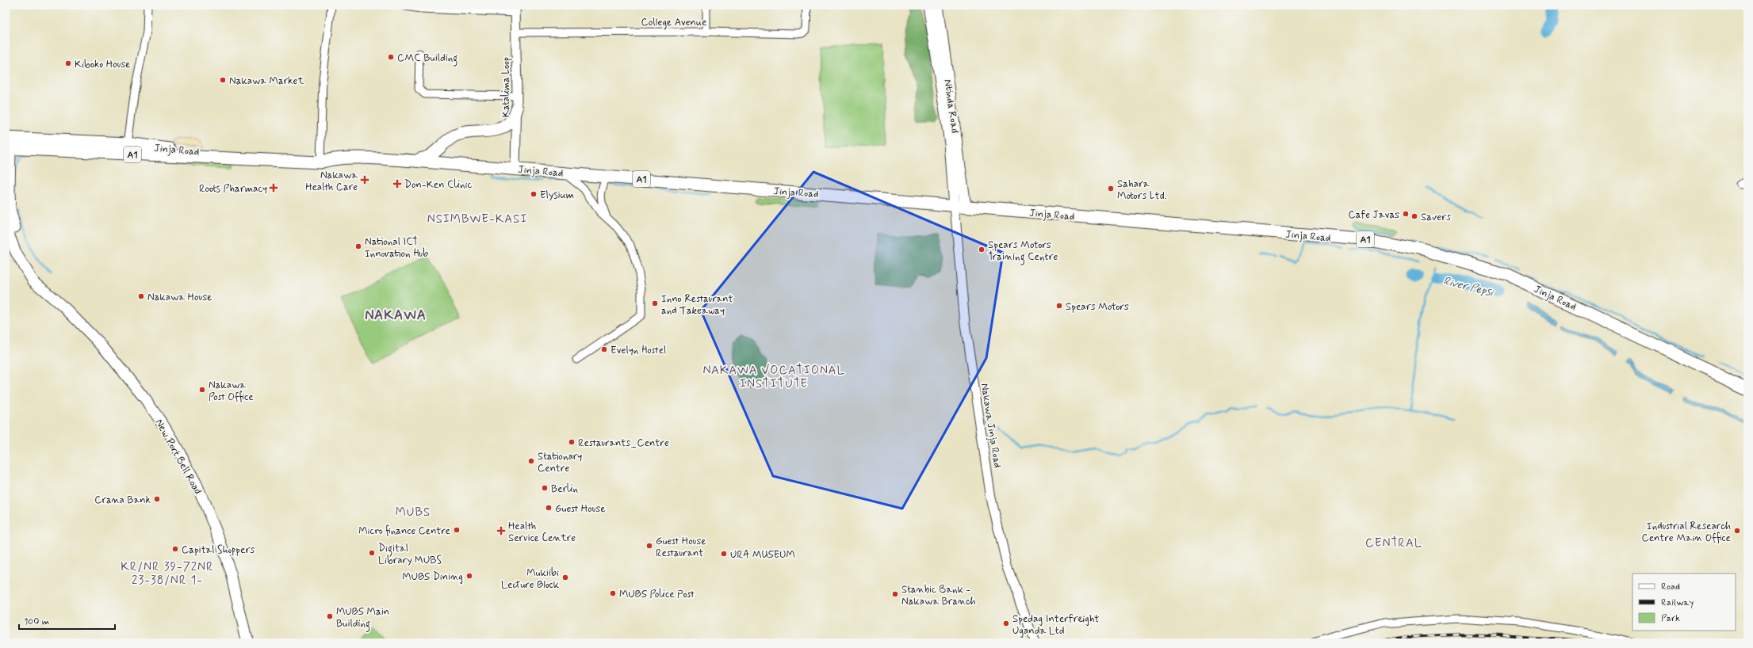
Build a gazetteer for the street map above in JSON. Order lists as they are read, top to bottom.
{
  "streets": {
    "highway": ["Jinja Road", "A1"],
    "main road": ["Ntinda Road", "New Port Bell Road"],
    "street": ["College Avenue", "Katalima Loop", "Nakawa Jinja Road"]
  },
  "crossings": [
    ["College Avenue", "Katalima Loop"],
    ["Katalima Loop", "Jinja Road"],
    ["Ntinda Road", "Jinja Road"],
    ["Ntinda Road", "Nakawa Jinja Road"],
    ["Jinja Road", "Nakawa Jinja Road"],
    ["Jinja Road", "New Port Bell Road"]
  ],
  "districts": [
    "NSIMBWE-KASI",
    "NAKAWA",
    "NAKAWA VOCATIONAL INSTITUTE",
    "MUBS",
    "CENTRAL",
    "KR/NR 39-72NR 23-38/NR 1-"
  ],
  "water": ["River Pepsi"],
  "places": {
    "other": [
      "CMC Building",
      "Kiboko House",
      "Nakawa Market",
      "Sahara Motors Ltd.",
      "Elysium",
      "Cafe Javas",
      "Savers",
      "National ICT Innovation Hub",
      "Spears Motors Training Centre",
      "Nakawa House",
      "Inno Restaurant and Takeaway",
      "Spears Motors",
      "Evelyn Hostel",
      "Nakawa Post Office",
      "Restaurants_Centre",
      "Stationary Centre",
      "Berlin",
      "Crana Bank",
      "Guest House",
      "Micro finance Centre",
      "Industrial Research Centre Main Office",
      "Guest House Restaurant",
      "Capital Shoppers",
      "Digital Library MUBS",
      "URA MUSEUM",
      "MUBS Dining",
      "Mukiibi Lecture Block",
      "MUBS Police Post",
      "Stanbic Bank - Nakawa Branch",
      "MUBS Main Building",
      "Spedag Interfreight Uganda Ltd"
    ],
    "health": [
      "Nakawa Health Care",
      "Don-Ken Clinic",
      "Roots Pharmacy",
      "Health Service Centre"
    ]
  },
  "legend": ["Road", "Railway", "Park"],
  "scale_bar": "100 m"
}
